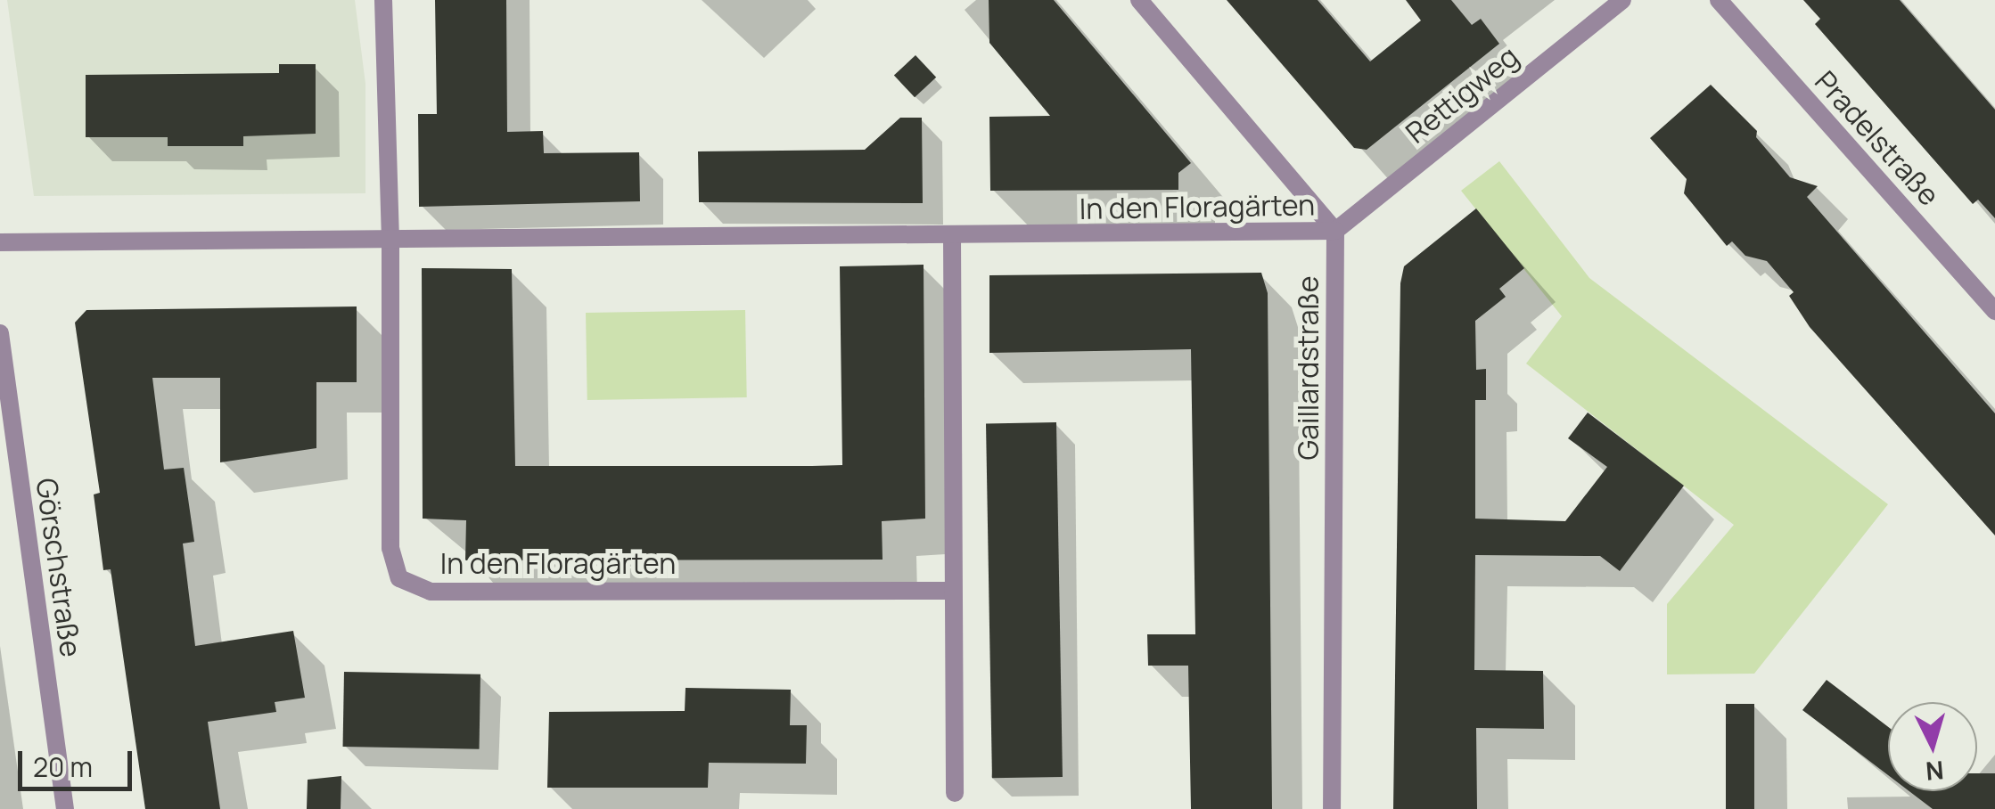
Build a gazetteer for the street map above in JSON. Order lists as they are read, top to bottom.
{
  "streets": {
    "street": [
      "Rettigweg",
      "Pradelstraße",
      "In den Floragärten",
      "Gaillardstraße",
      "Görschstraße"
    ]
  },
  "crossings": [
    ["Rettigweg", "In den Floragärten"],
    ["Rettigweg", "Gaillardstraße"],
    ["In den Floragärten", "Gaillardstraße"]
  ],
  "scale_bar": "20 m",
  "north": "bottom"
}
